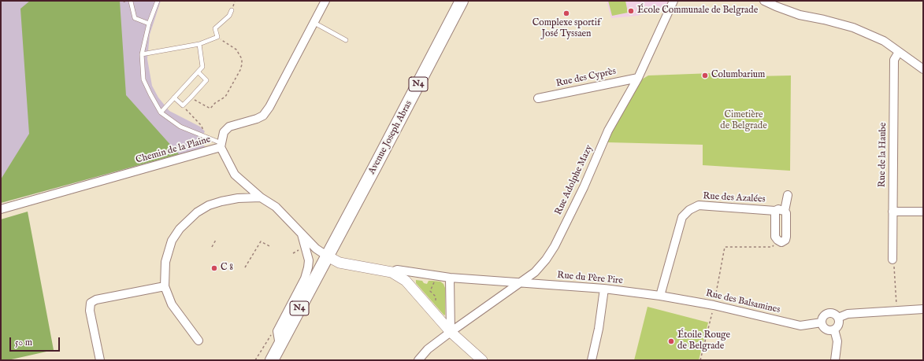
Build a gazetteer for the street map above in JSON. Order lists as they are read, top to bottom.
{
  "streets": {
    "main road": ["N4", "Avenue Joseph Abras"],
    "street": [
      "Rue des Cyprès",
      "Chemin de la Plaine",
      "Rue de la Haube",
      "Rue Adolphe Mazy",
      "Rue des Azalées",
      "Rue du Père Pire",
      "Rue des Balsamines"
    ]
  },
  "crossings": [
    ["Rue des Cyprès", "Rue Adolphe Mazy"],
    ["N4", "Avenue Joseph Abras"],
    ["N4", "Chemin de la Plaine"],
    ["Avenue Joseph Abras", "Chemin de la Plaine"],
    ["Rue Adolphe Mazy", "Rue du Père Pire"],
    ["Rue des Azalées", "Rue du Père Pire"],
    ["Rue des Azalées", "Rue des Balsamines"],
    ["Rue du Père Pire", "Rue des Balsamines"]
  ],
  "parks": ["Cimetière de Belgrade"],
  "places": [
    "École Communale de Belgrade",
    "Complexe sportif José Tyssaen",
    "Columbarium",
    "C 8",
    "Étoile Rouge de Belgrade"
  ],
  "scale_bar": "50 m"
}
